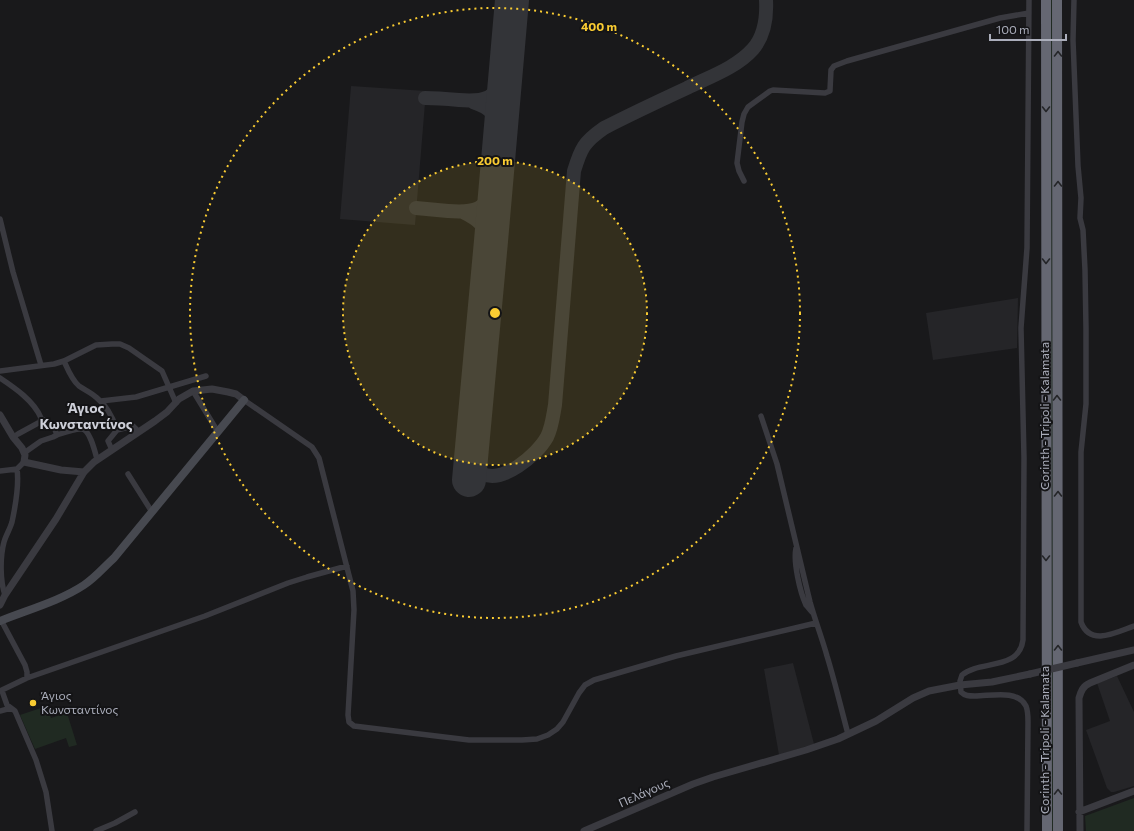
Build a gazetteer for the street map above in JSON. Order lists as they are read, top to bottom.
{
  "streets": {
    "highway": ["Corinth - Tripoli - Kalamata"],
    "street": ["Πελάγους"]
  },
  "districts": ["Άγιος Κωνσταντίνος"],
  "places": ["Άγιος Κωνσταντίνος"],
  "scale_bar": "100 m",
  "rings": ["400 m", "200 m"]
}
